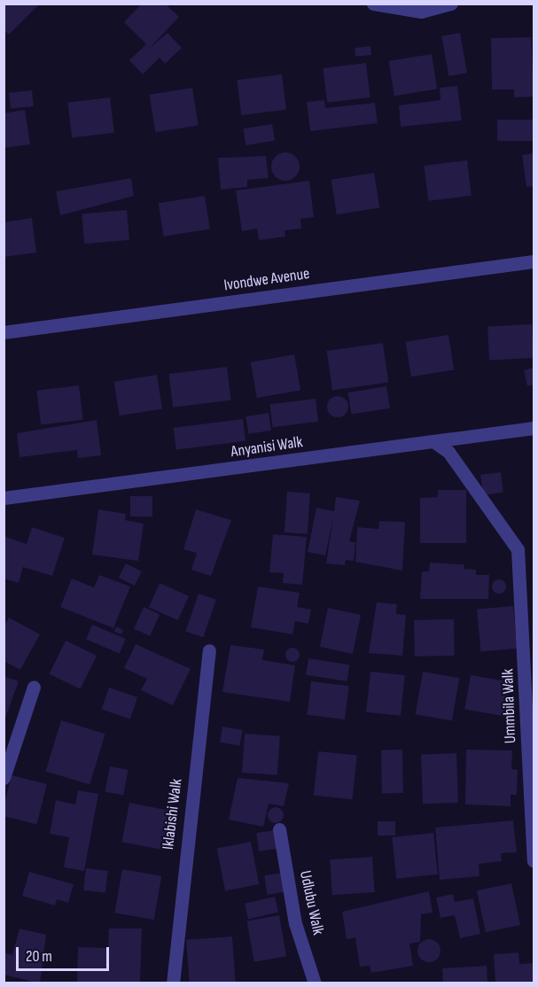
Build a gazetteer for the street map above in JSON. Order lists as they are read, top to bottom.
{
  "streets": {
    "street": [
      "Ivondwe Avenue",
      "Anyanisi Walk",
      "Ummbila Walk",
      "Iklabishi Walk",
      "Udlubu Walk"
    ]
  },
  "crossings": [
    ["Anyanisi Walk", "Ummbila Walk"]
  ],
  "scale_bar": "20 m"
}
